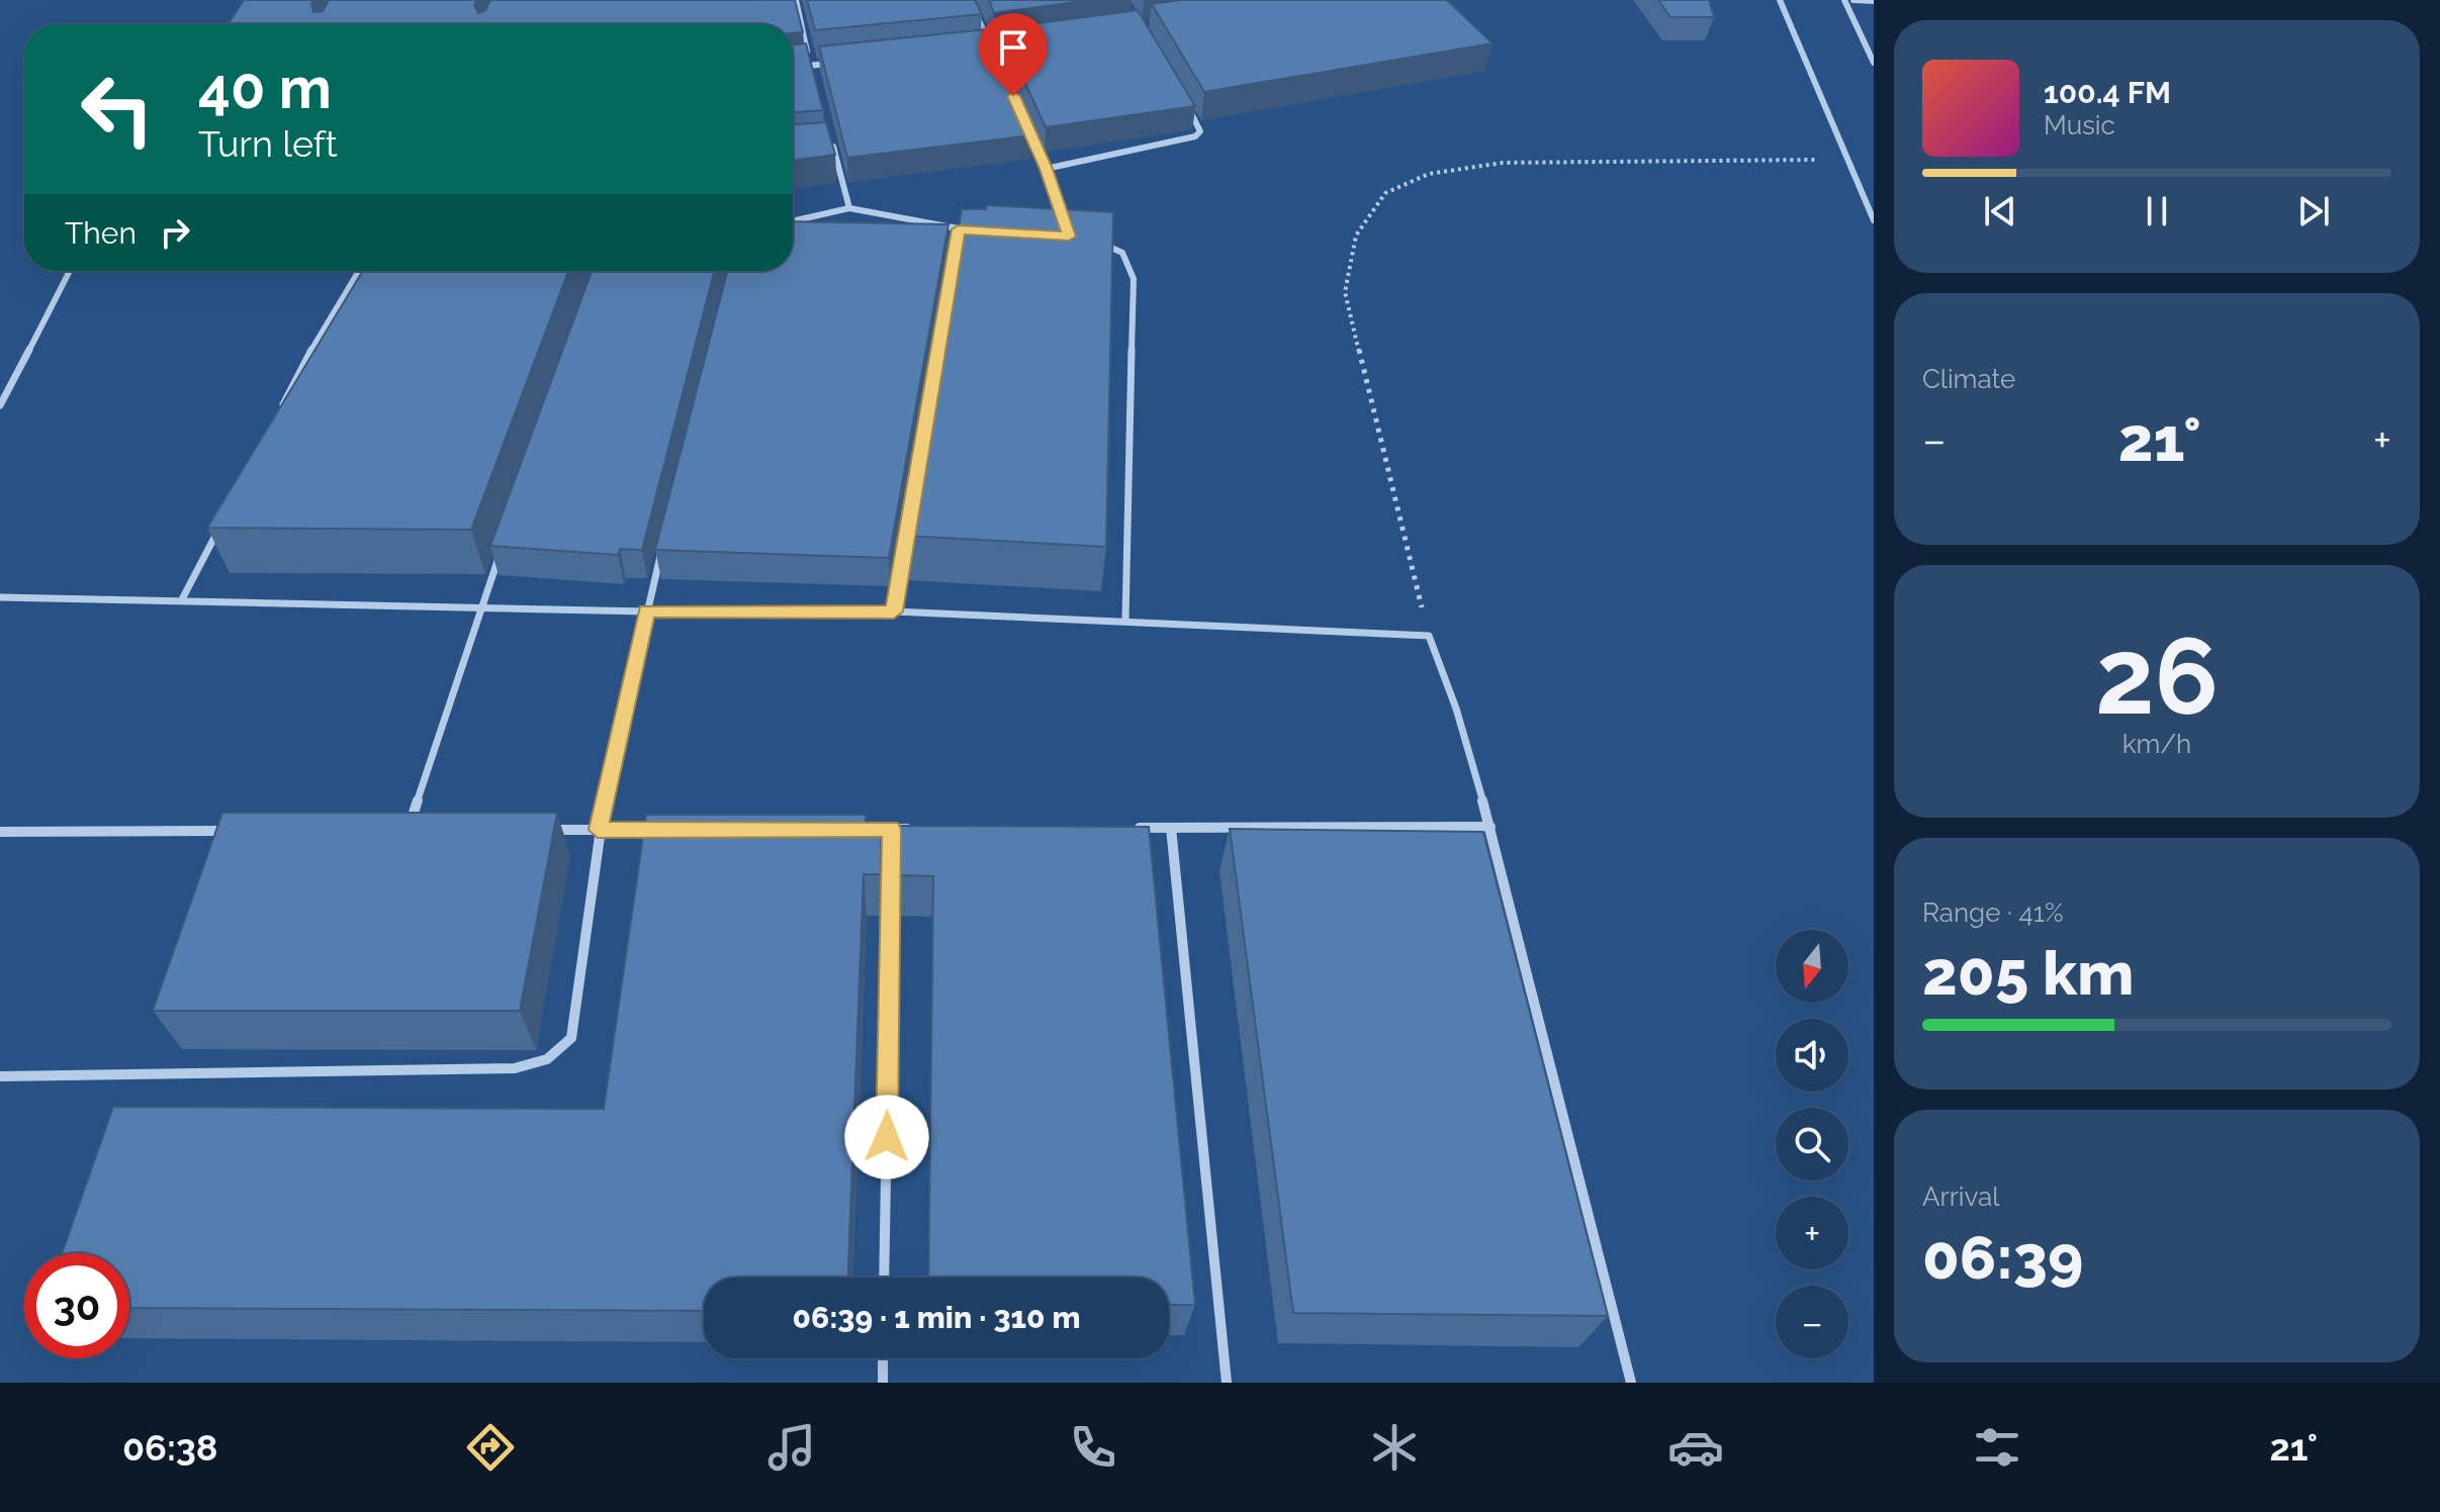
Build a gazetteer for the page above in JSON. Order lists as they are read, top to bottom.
{
  "north": "bottom",
  "page": {
    "turn": ["40 m", "Turn left"],
    "song": ["100.4 FM", "Music"],
    "then": "Then",
    "tile": [
      "Climate",
      ["26", "km/h"],
      ["Range · 41%", "205 km"],
      ["Arrival", "06:39"]
    ],
    "heat": ["−", "21°", "+"],
    "map_buttons": ["+", "−"],
    "limit": "30",
    "trip": "06:39 · 1 min · 310 m",
    "tabs": ["06:38", "21°"]
  }
}
